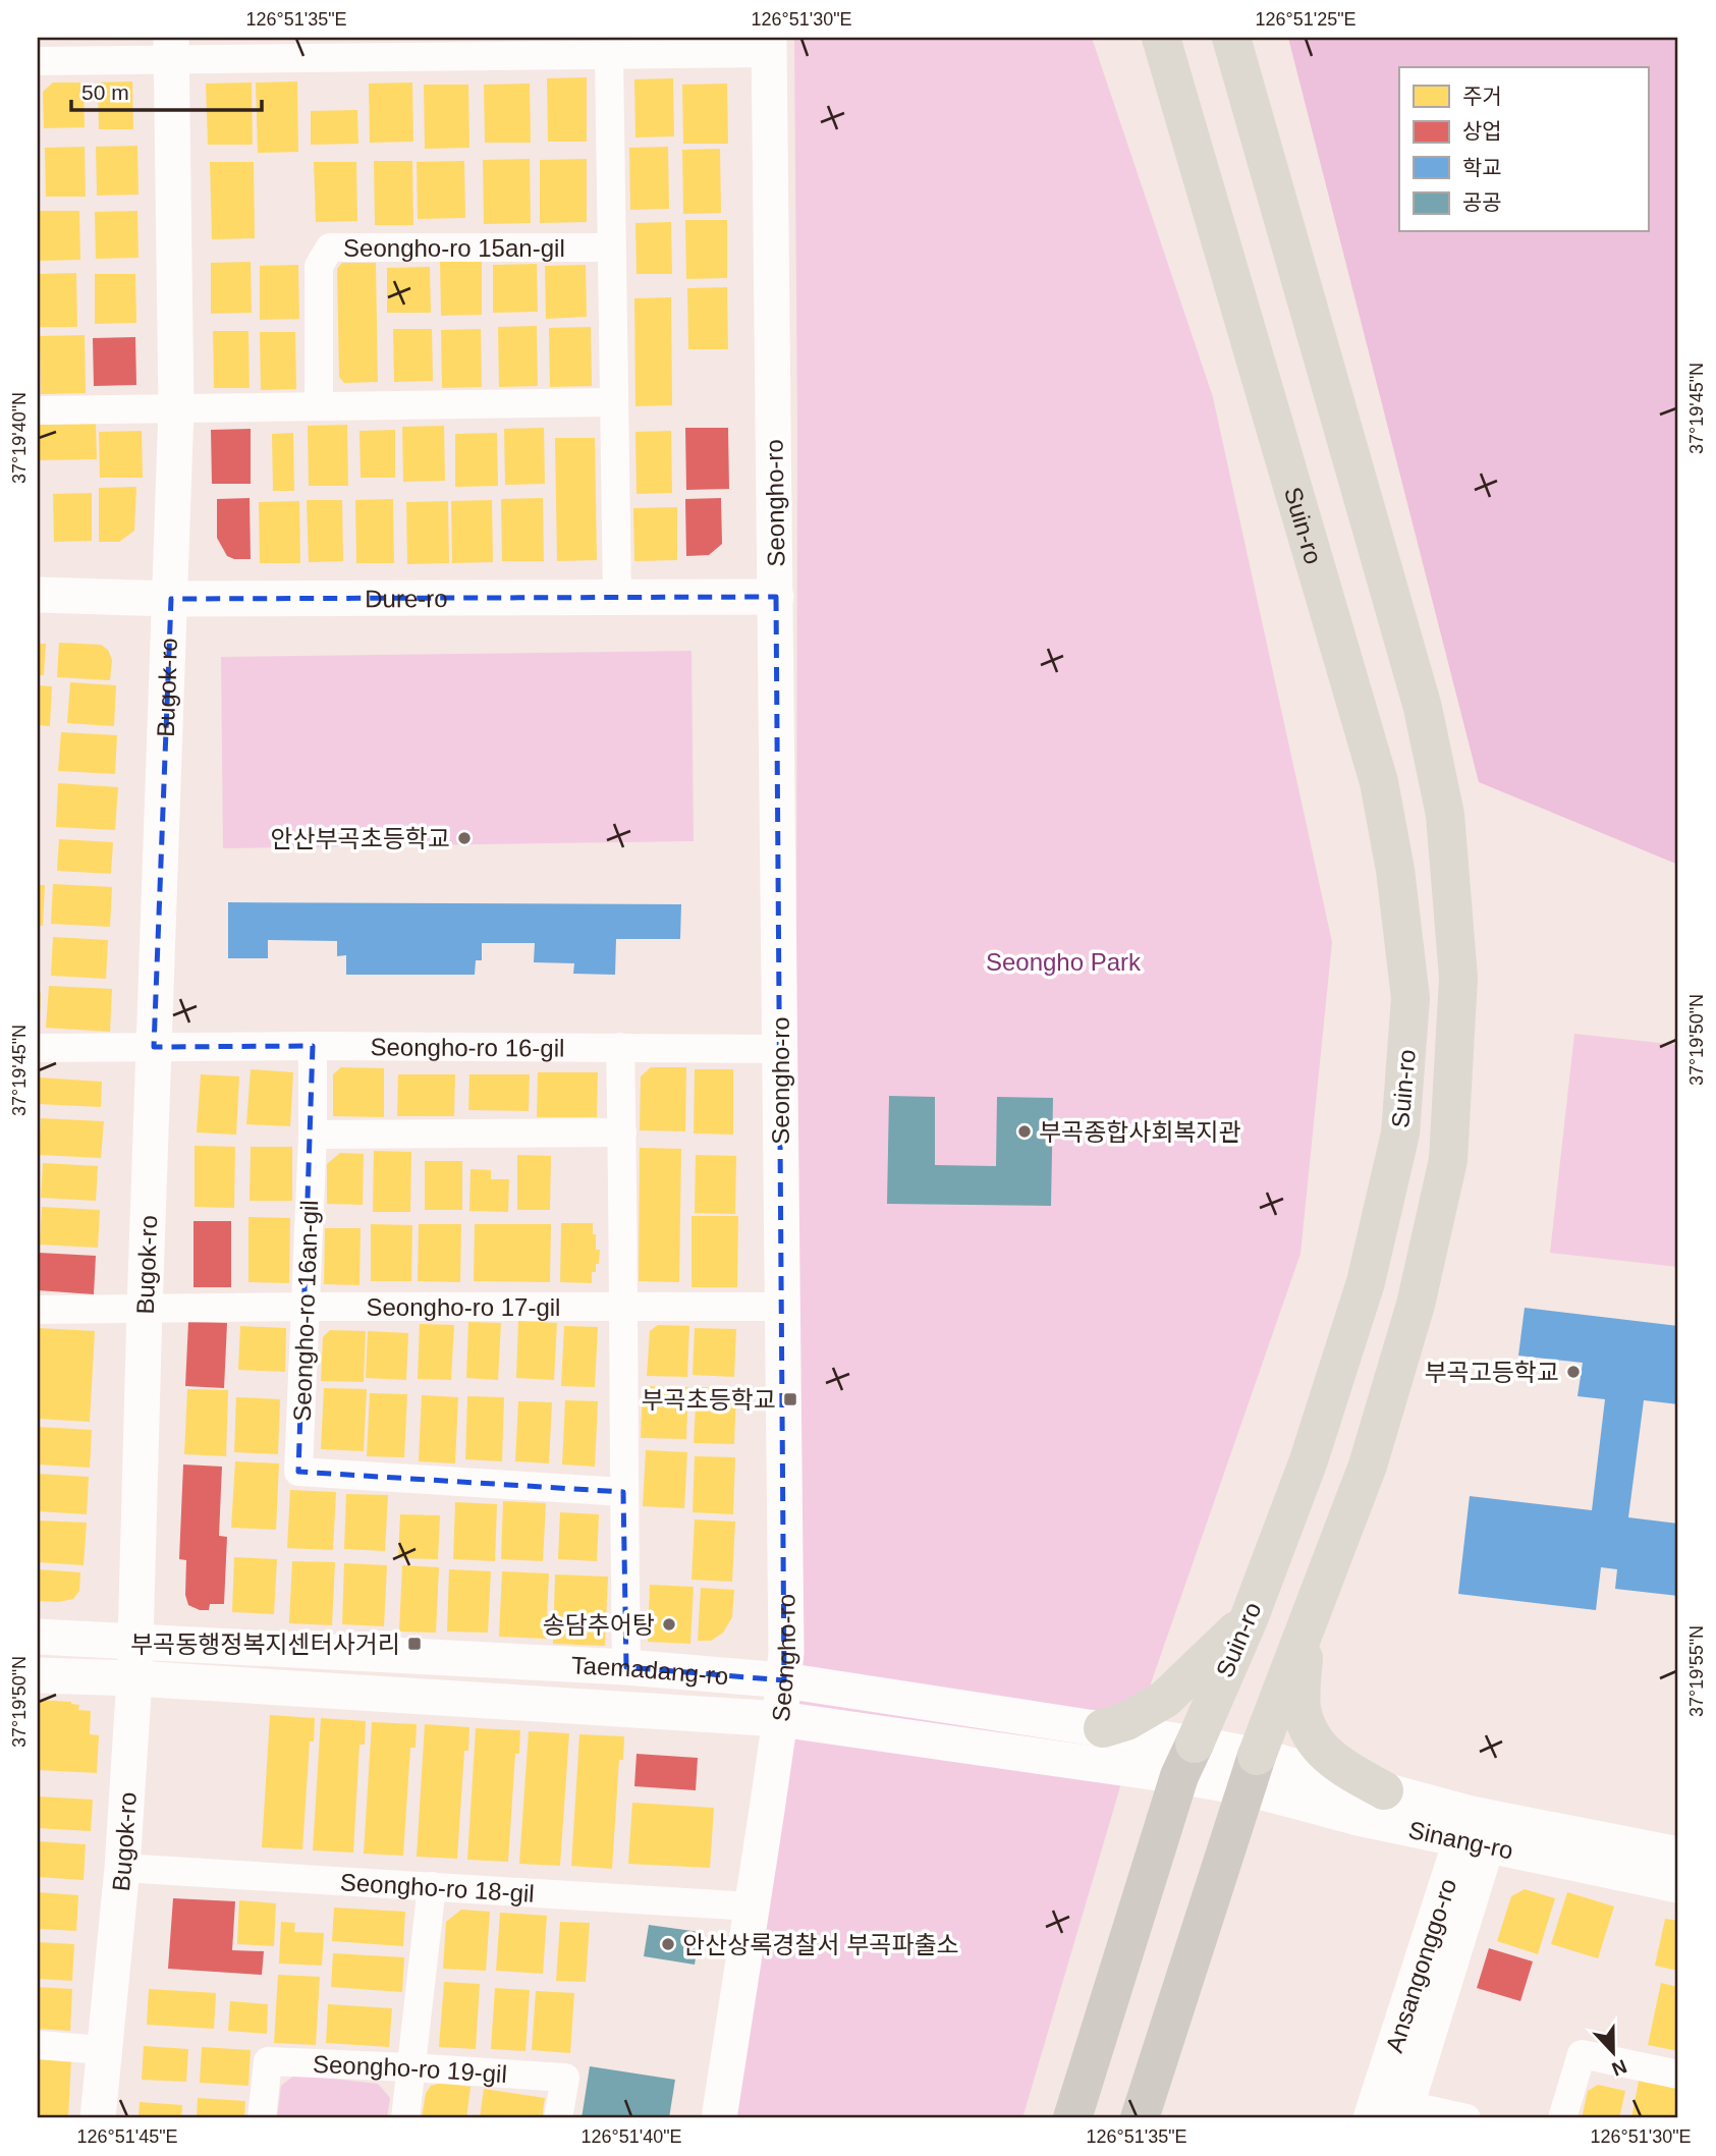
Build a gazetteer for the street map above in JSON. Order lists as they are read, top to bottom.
{
  "streets": {
    "highway": ["Suin-ro"],
    "street": [
      "Seongho-ro 15an-gil",
      "Seongho-ro",
      "Dure-ro",
      "Bugok-ro",
      "Seongho-ro 16-gil",
      "Seongho-ro 17-gil",
      "Seongho-ro 16an-gil",
      "Taemadang-ro",
      "Sinang-ro",
      "Seongho-ro 18-gil",
      "Ansangonggo-ro",
      "Seongho-ro 19-gil"
    ]
  },
  "crossings": [
    ["Seongho-ro", "Dure-ro"],
    ["Seongho-ro", "Seongho-ro 16-gil"],
    ["Seongho-ro", "Seongho-ro 17-gil"],
    ["Seongho-ro", "Taemadang-ro"],
    ["Seongho-ro", "Seongho-ro 18-gil"],
    ["Suin-ro", "Taemadang-ro"],
    ["Suin-ro", "Sinang-ro"],
    ["Dure-ro", "Bugok-ro"],
    ["Bugok-ro", "Seongho-ro 16-gil"],
    ["Bugok-ro", "Seongho-ro 17-gil"],
    ["Bugok-ro", "Taemadang-ro"],
    ["Bugok-ro", "Seongho-ro 18-gil"],
    ["Seongho-ro 16-gil", "Seongho-ro 16an-gil"],
    ["Seongho-ro 17-gil", "Seongho-ro 16an-gil"],
    ["Taemadang-ro", "Sinang-ro"],
    ["Sinang-ro", "Ansangonggo-ro"]
  ],
  "parks": ["Seongho Park"],
  "places": {
    "other": [
      "안산부곡초등학교",
      "부곡종합사회복지관",
      "부곡고등학교",
      "송담추어탕",
      "안산상록경찰서 부곡파출소"
    ],
    "transit": ["부곡초등학교", "부곡동행정복지센터사거리"]
  },
  "legend": [
    "주거",
    "상업",
    "학교",
    "공공"
  ],
  "scale_bar": "50 m",
  "north": "bottom",
  "coordinates": [
    "126°51'35\"E",
    "126°51'30\"E",
    "126°51'25\"E",
    "37°19'45\"N",
    "37°19'40\"N",
    "37°19'50\"N",
    "37°19'55\"N",
    "126°51'45\"E",
    "126°51'40\"E"
  ]
}
